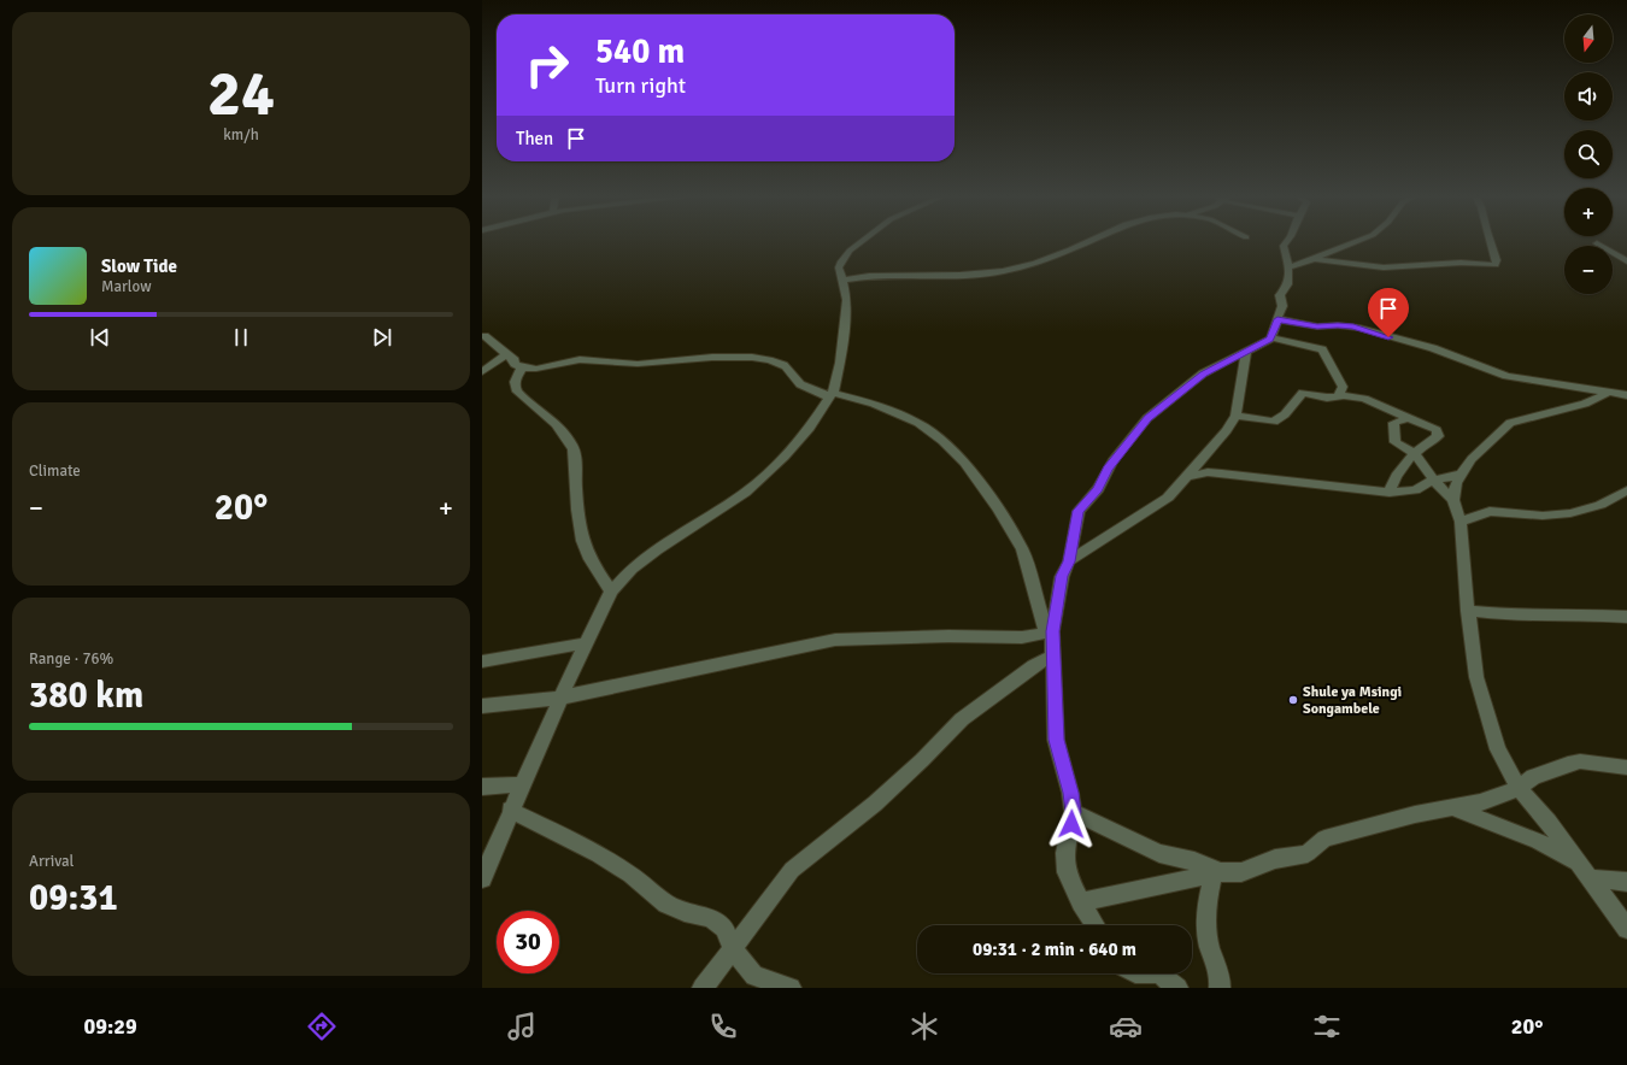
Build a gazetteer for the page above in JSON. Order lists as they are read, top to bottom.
{
  "places": ["Shule ya Msingi Songambele"],
  "north": "bottom",
  "page": {
    "tile": [
      ["24", "km/h"],
      "Climate",
      ["Range · 76%", "380 km"],
      ["Arrival", "09:31"]
    ],
    "map_buttons": ["+", "−"],
    "turn": ["540 m", "Turn right"],
    "then": "Then",
    "song": ["Slow Tide", "Marlow"],
    "heat": ["−", "20°", "+"],
    "limit": "30",
    "trip": "09:31 · 2 min · 640 m",
    "tabs": ["09:29", "20°"]
  }
}
